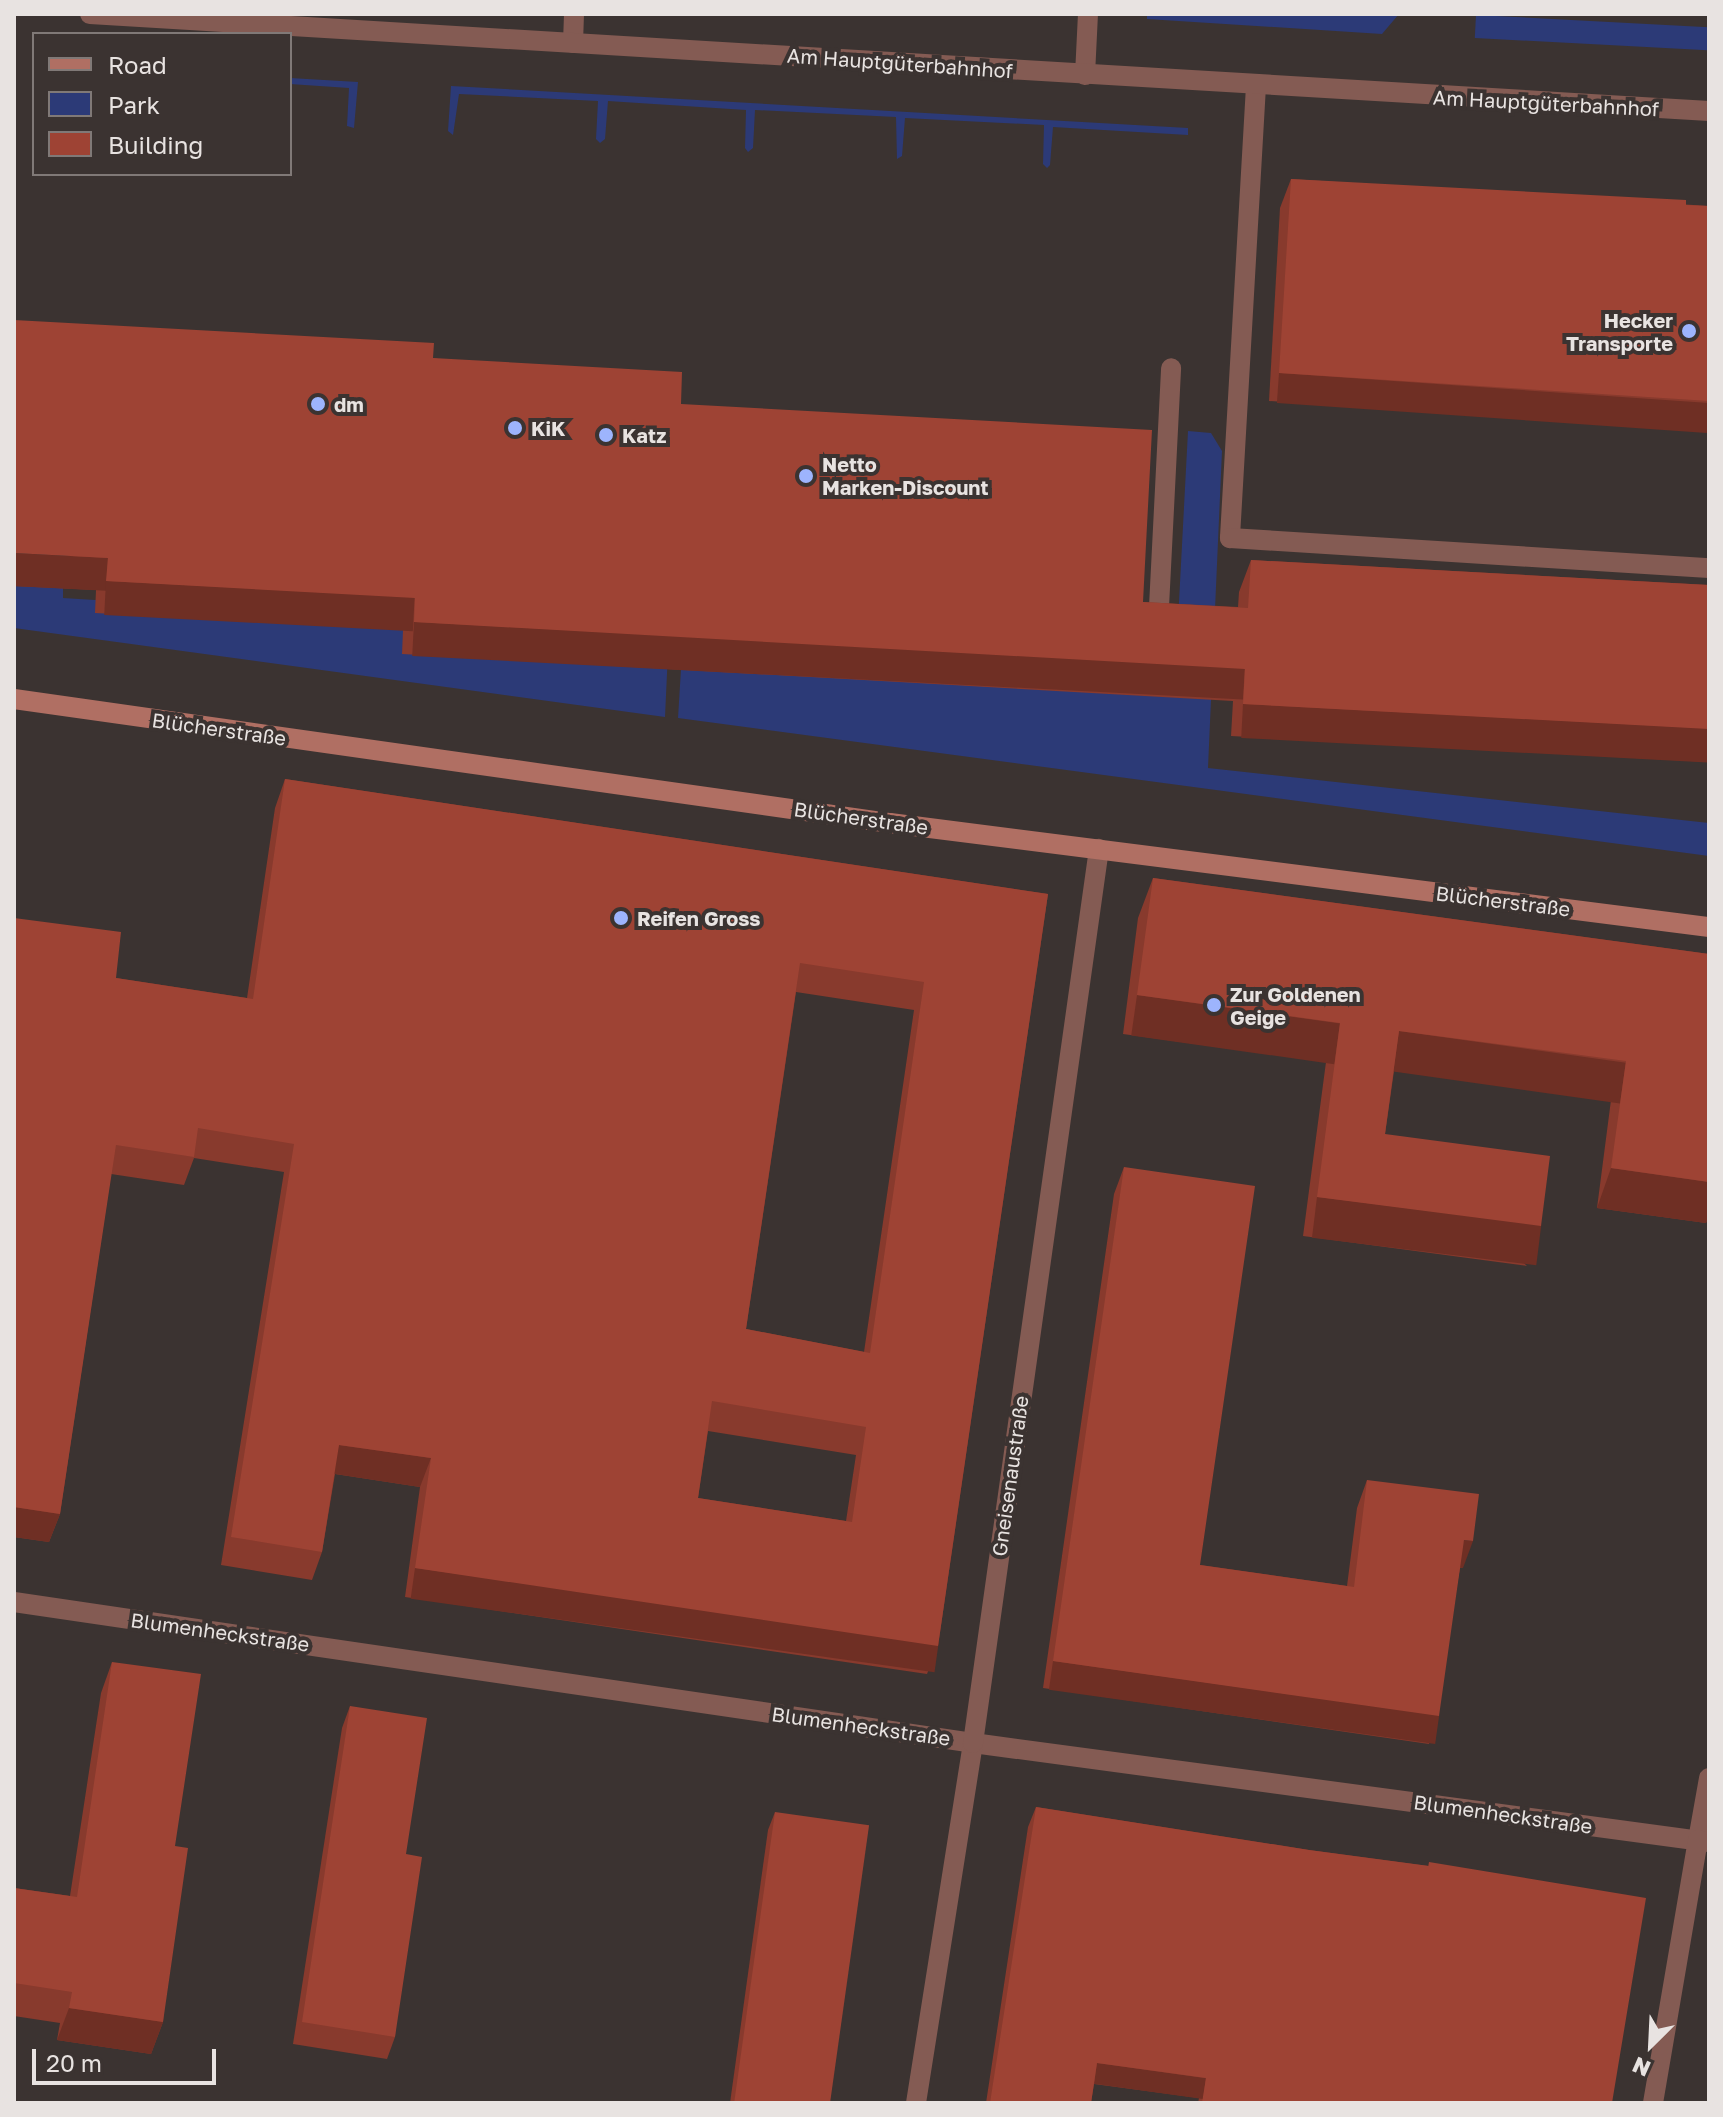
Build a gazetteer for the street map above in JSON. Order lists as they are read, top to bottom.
{
  "streets": {
    "main road": ["Blücherstraße"],
    "street": ["Am Hauptgüterbahnhof", "Gneisenaustraße", "Blumenheckstraße"]
  },
  "crossings": [
    ["Blücherstraße", "Gneisenaustraße"],
    ["Gneisenaustraße", "Blumenheckstraße"]
  ],
  "places": [
    "Hecker Transporte",
    "dm",
    "KiK",
    "Katz",
    "Netto Marken-Discount",
    "Reifen Gross",
    "Zur Goldenen Geige"
  ],
  "legend": ["Road", "Park", "Building"],
  "scale_bar": "20 m",
  "north": "bottom left"
}
